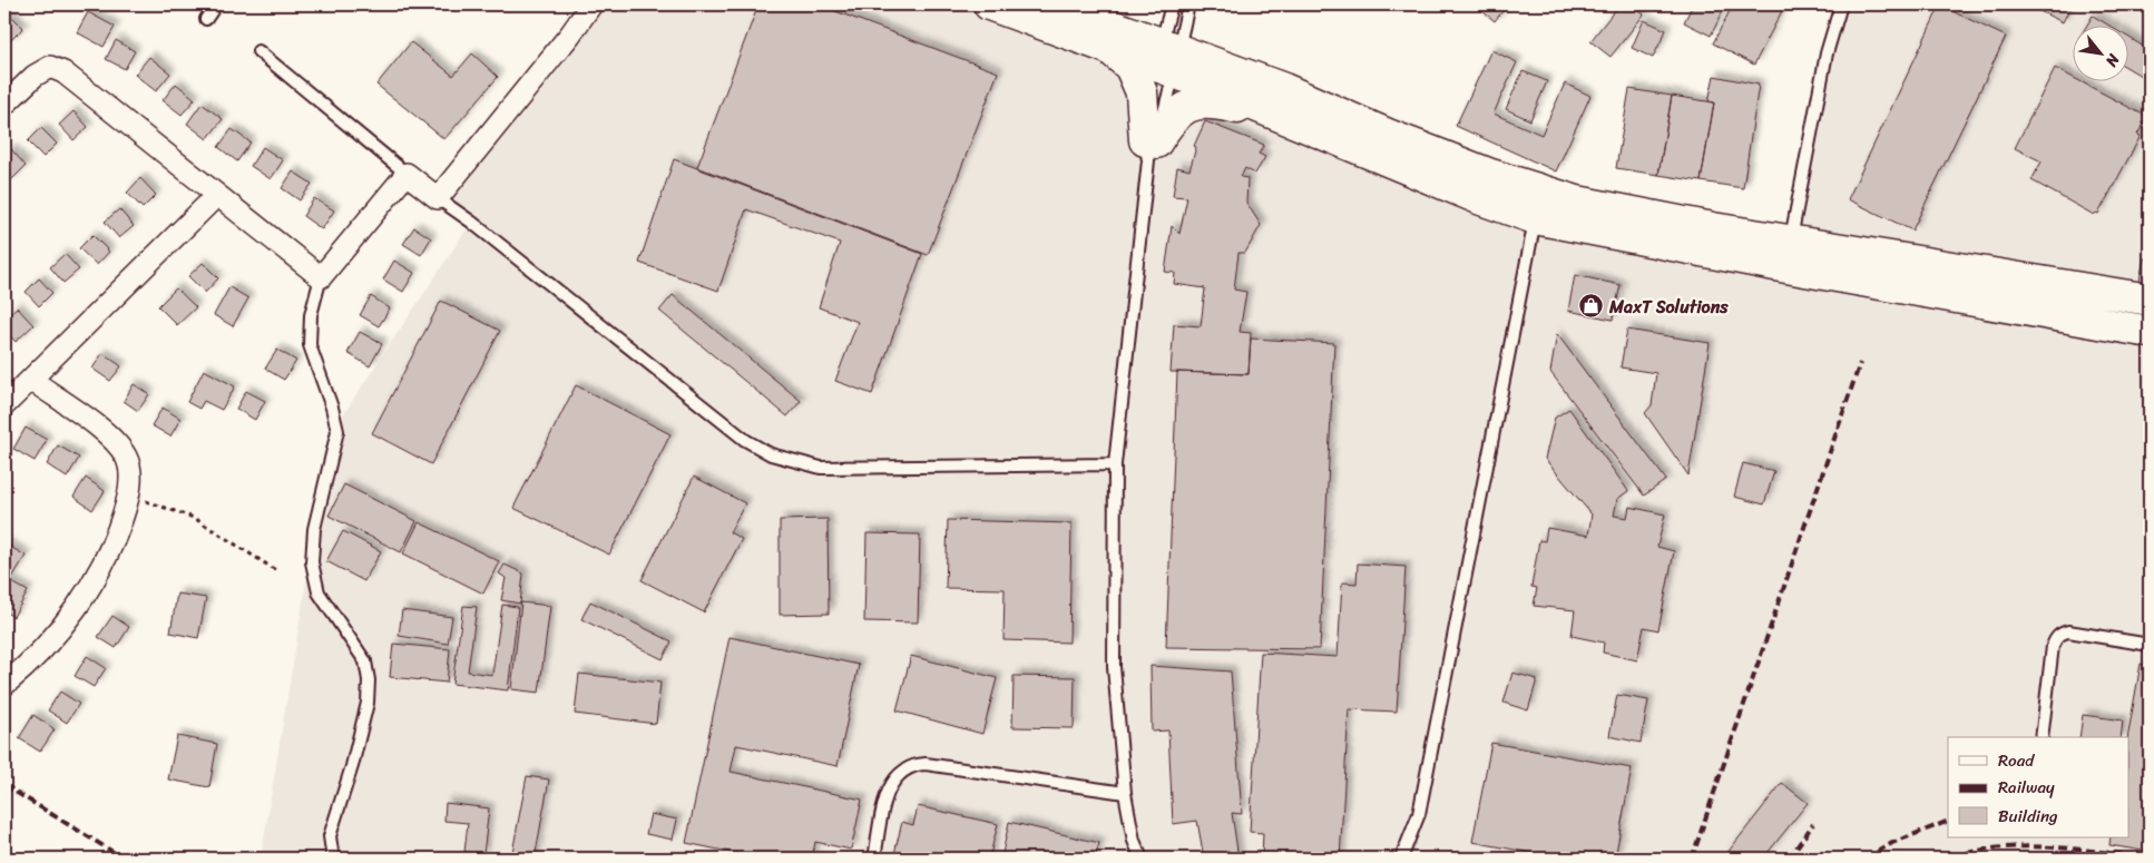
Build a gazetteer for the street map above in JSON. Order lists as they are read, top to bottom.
{
  "places": {
    "shop": ["MaxT Solutions"]
  },
  "legend": ["Road", "Railway", "Building"],
  "north": "bottom right"
}
